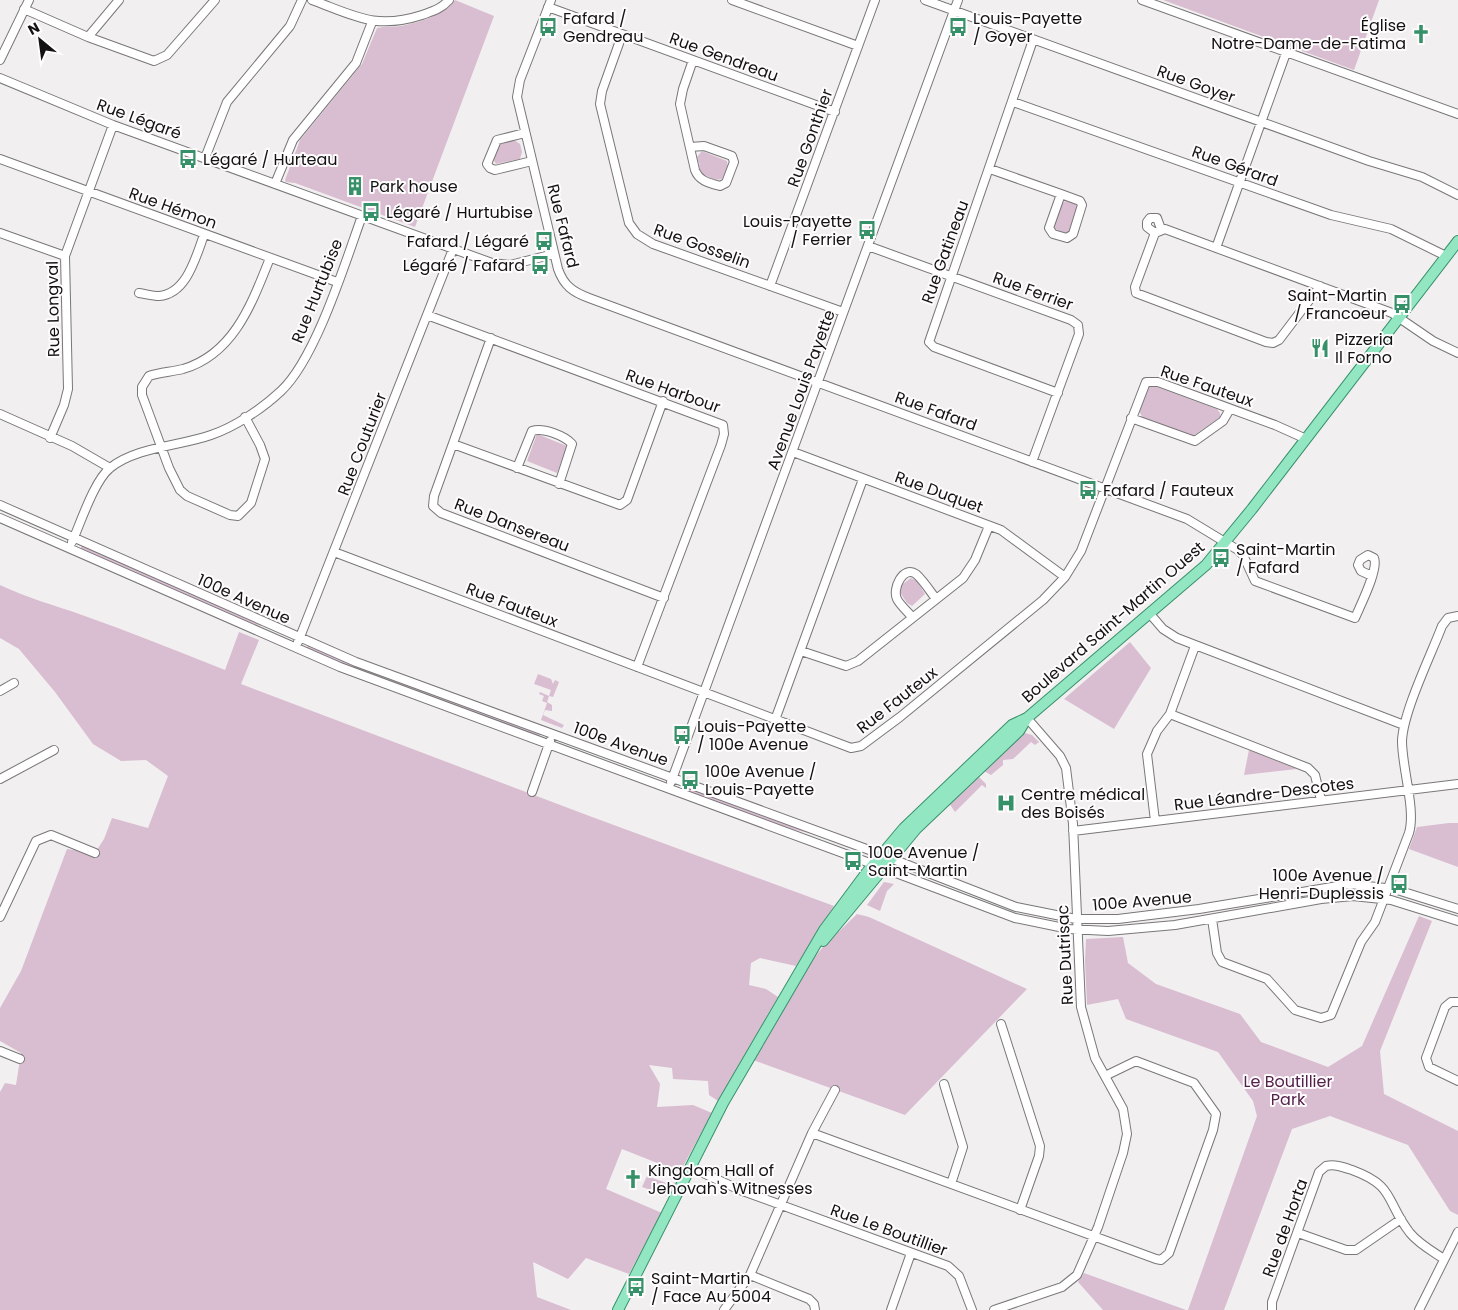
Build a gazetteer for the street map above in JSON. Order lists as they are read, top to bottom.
{
  "streets": {
    "main road": ["Boulevard Saint-Martin Ouest"],
    "street": [
      "Rue Gendreau",
      "Rue Goyer",
      "Rue Légaré",
      "Rue Gonthier",
      "Rue Gérard",
      "Rue Hémon",
      "Rue Fafard",
      "Rue Gosselin",
      "Rue Gatineau",
      "Rue Hurtubise",
      "Rue Ferrier",
      "Rue Longval",
      "Rue Fauteux",
      "Avenue Louis Payette",
      "Rue Harbour",
      "Rue Couturier",
      "Rue Duquet",
      "Rue Dansereau",
      "100e Avenue",
      "Rue Léandre-Descotes",
      "Rue Dutrisac",
      "Rue de Horta",
      "Rue Le Boutillier"
    ]
  },
  "crossings": [
    ["Rue Gendreau", "Rue Gonthier"],
    ["Rue Gendreau", "Rue Fafard"],
    ["Rue Gendreau", "Rue Gosselin"],
    ["Rue Goyer", "Rue Gatineau"],
    ["Rue Goyer", "Avenue Louis Payette"],
    ["Rue Légaré", "Rue Fafard"],
    ["Rue Légaré", "Rue Hurtubise"],
    ["Rue Légaré", "Rue Longval"],
    ["Rue Légaré", "Rue Couturier"],
    ["Rue Gonthier", "Rue Gosselin"],
    ["Rue Gérard", "Rue Gatineau"],
    ["Rue Gérard", "Boulevard Saint-Martin Ouest"],
    ["Rue Hémon", "Rue Hurtubise"],
    ["Rue Hémon", "Rue Longval"],
    ["Rue Fafard", "Rue Ferrier"],
    ["Rue Fafard", "Rue Fauteux"],
    ["Rue Fafard", "Avenue Louis Payette"],
    ["Rue Fafard", "Boulevard Saint-Martin Ouest"],
    ["Rue Gosselin", "Avenue Louis Payette"],
    ["Rue Gatineau", "Rue Ferrier"],
    ["Rue Ferrier", "Avenue Louis Payette"],
    ["Rue Fauteux", "Avenue Louis Payette"],
    ["Rue Fauteux", "Rue Harbour"],
    ["Rue Fauteux", "Rue Couturier"],
    ["Rue Fauteux", "Rue Duquet"],
    ["Rue Fauteux", "Boulevard Saint-Martin Ouest"],
    ["Avenue Louis Payette", "Rue Duquet"],
    ["Avenue Louis Payette", "100e Avenue"],
    ["Rue Harbour", "Rue Couturier"],
    ["Rue Harbour", "Rue Dansereau"],
    ["Rue Couturier", "100e Avenue"],
    ["100e Avenue", "Boulevard Saint-Martin Ouest"],
    ["100e Avenue", "Rue Dutrisac"],
    ["Boulevard Saint-Martin Ouest", "Rue Dutrisac"],
    ["Boulevard Saint-Martin Ouest", "Rue Le Boutillier"],
    ["Rue Léandre-Descotes", "Rue Dutrisac"]
  ],
  "parks": ["Le Boutillier Park"],
  "places": {
    "bus stop": [
      "Fafard / Gendreau",
      "Louis-Payette / Goyer",
      "Légaré / Hurteau",
      "Légaré / Hurtubise",
      "Louis-Payette / Ferrier",
      "Fafard / Légaré",
      "Légaré / Fafard",
      "Saint-Martin / Francoeur",
      "Fafard / Fauteux",
      "Saint-Martin / Fafard",
      "Louis-Payette / 100e Avenue",
      "100e Avenue / Louis-Payette",
      "100e Avenue / Saint-Martin",
      "100e Avenue / Henri-Duplessis",
      "Saint-Martin / Face Au 5004"
    ],
    "church": ["Église Notre-Dame-de-Fatima", "Kingdom Hall of Jehovah's Witnesses"],
    "building": ["Park house"],
    "restaurant": ["Pizzeria Il Forno"],
    "hospital": ["Centre médical des Boisés"]
  },
  "north": "top left"
}
